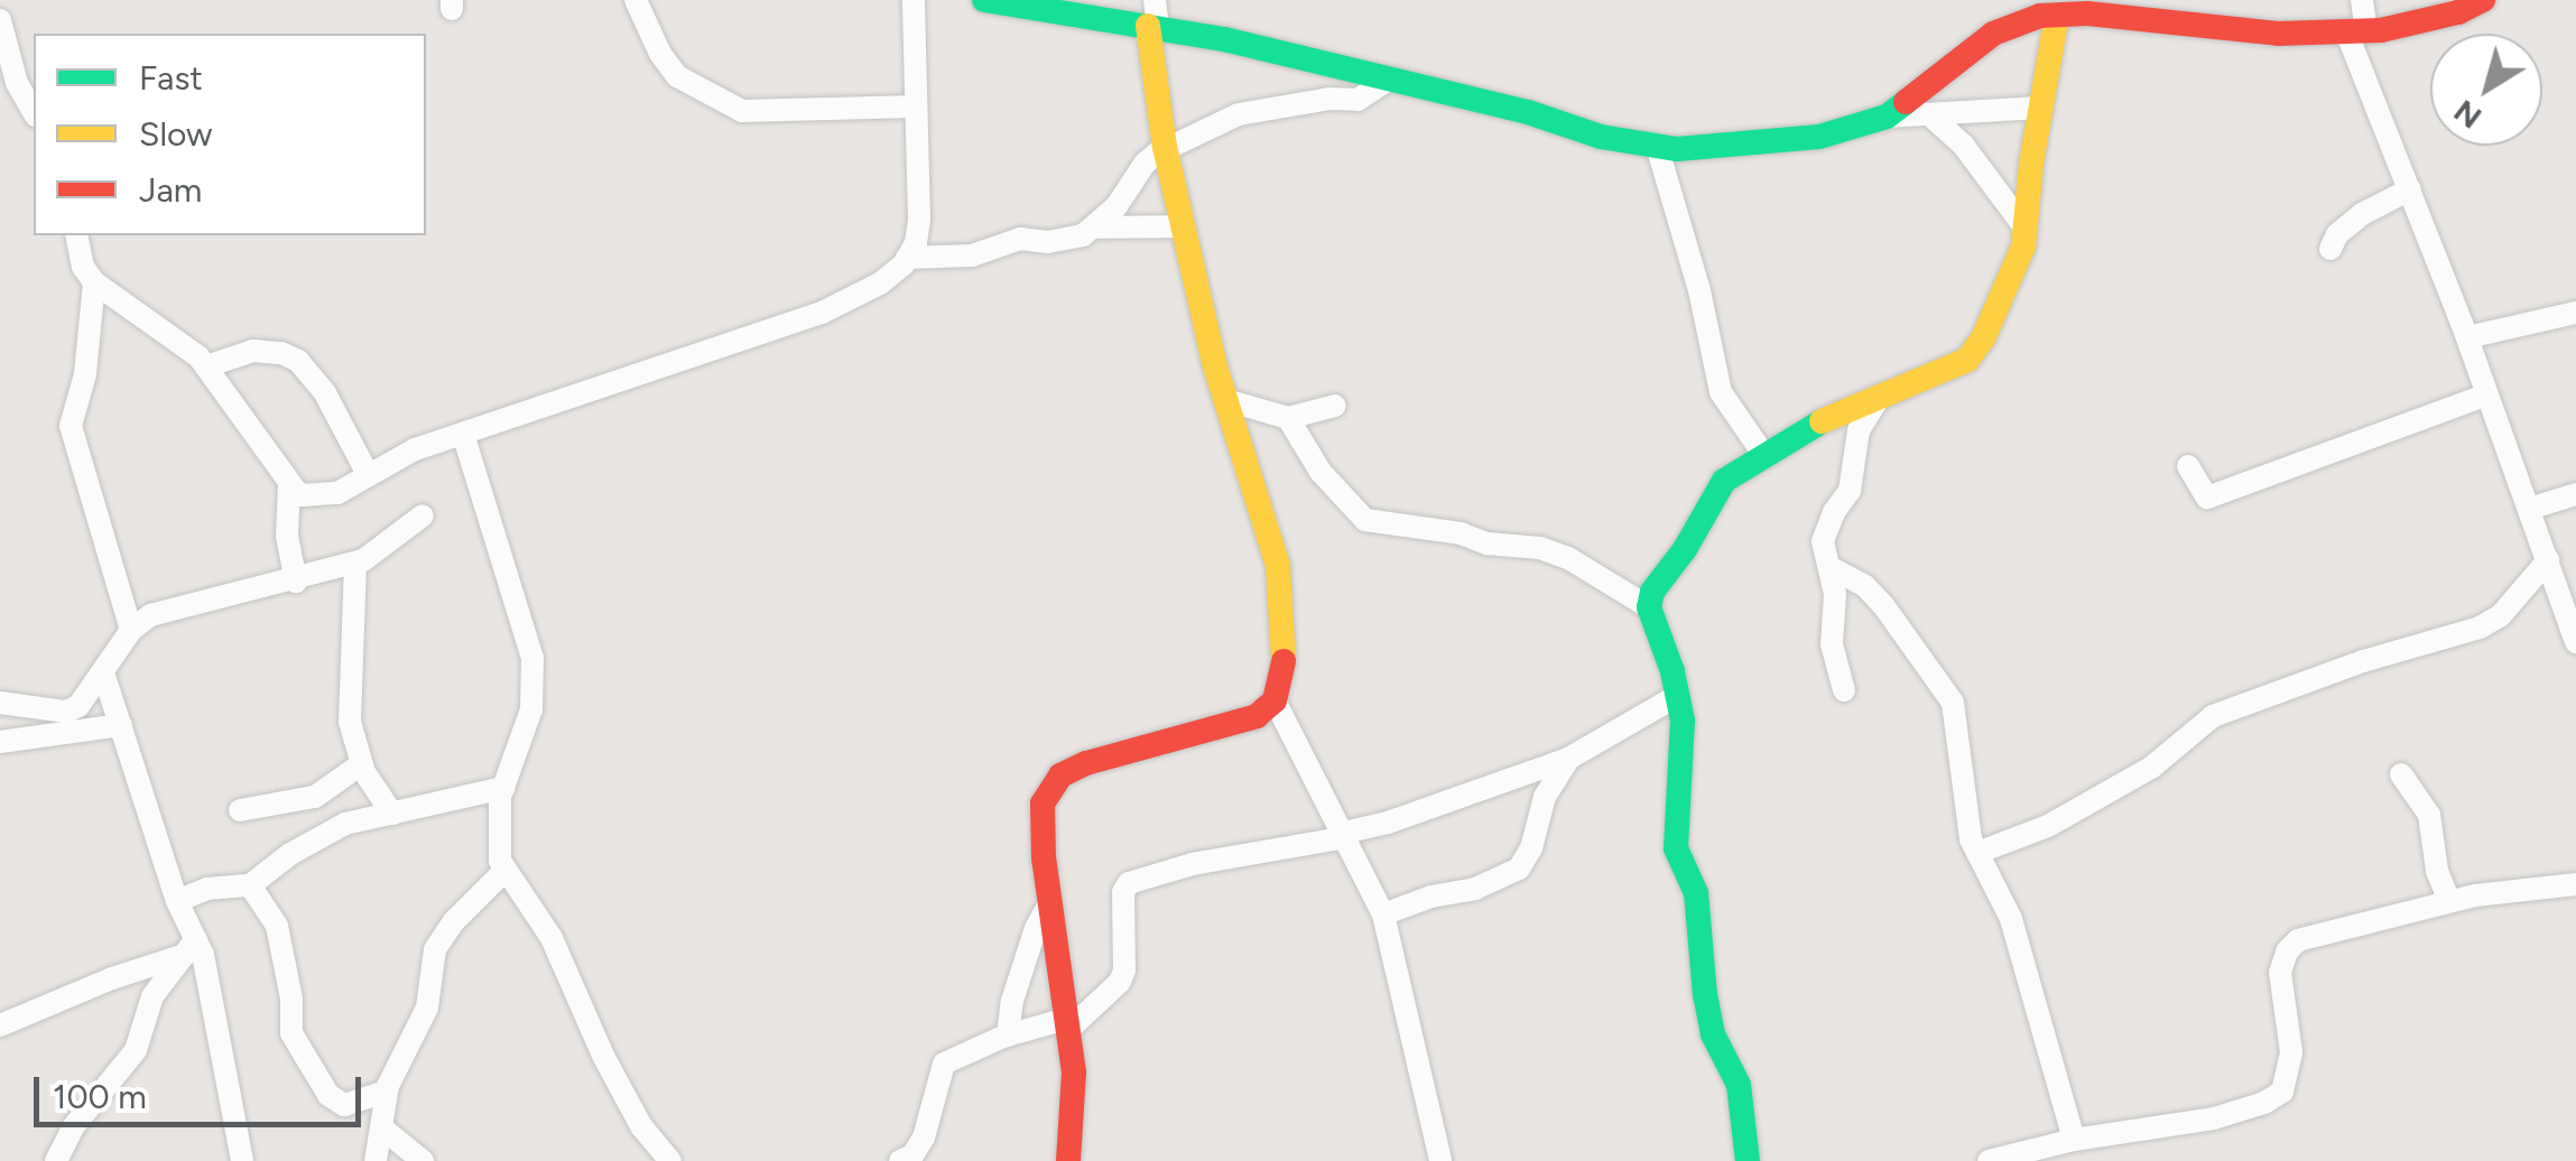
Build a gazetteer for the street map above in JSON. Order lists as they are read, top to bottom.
{
  "legend": ["Fast", "Slow", "Jam"],
  "scale_bar": "100 m",
  "north": "bottom left"
}
